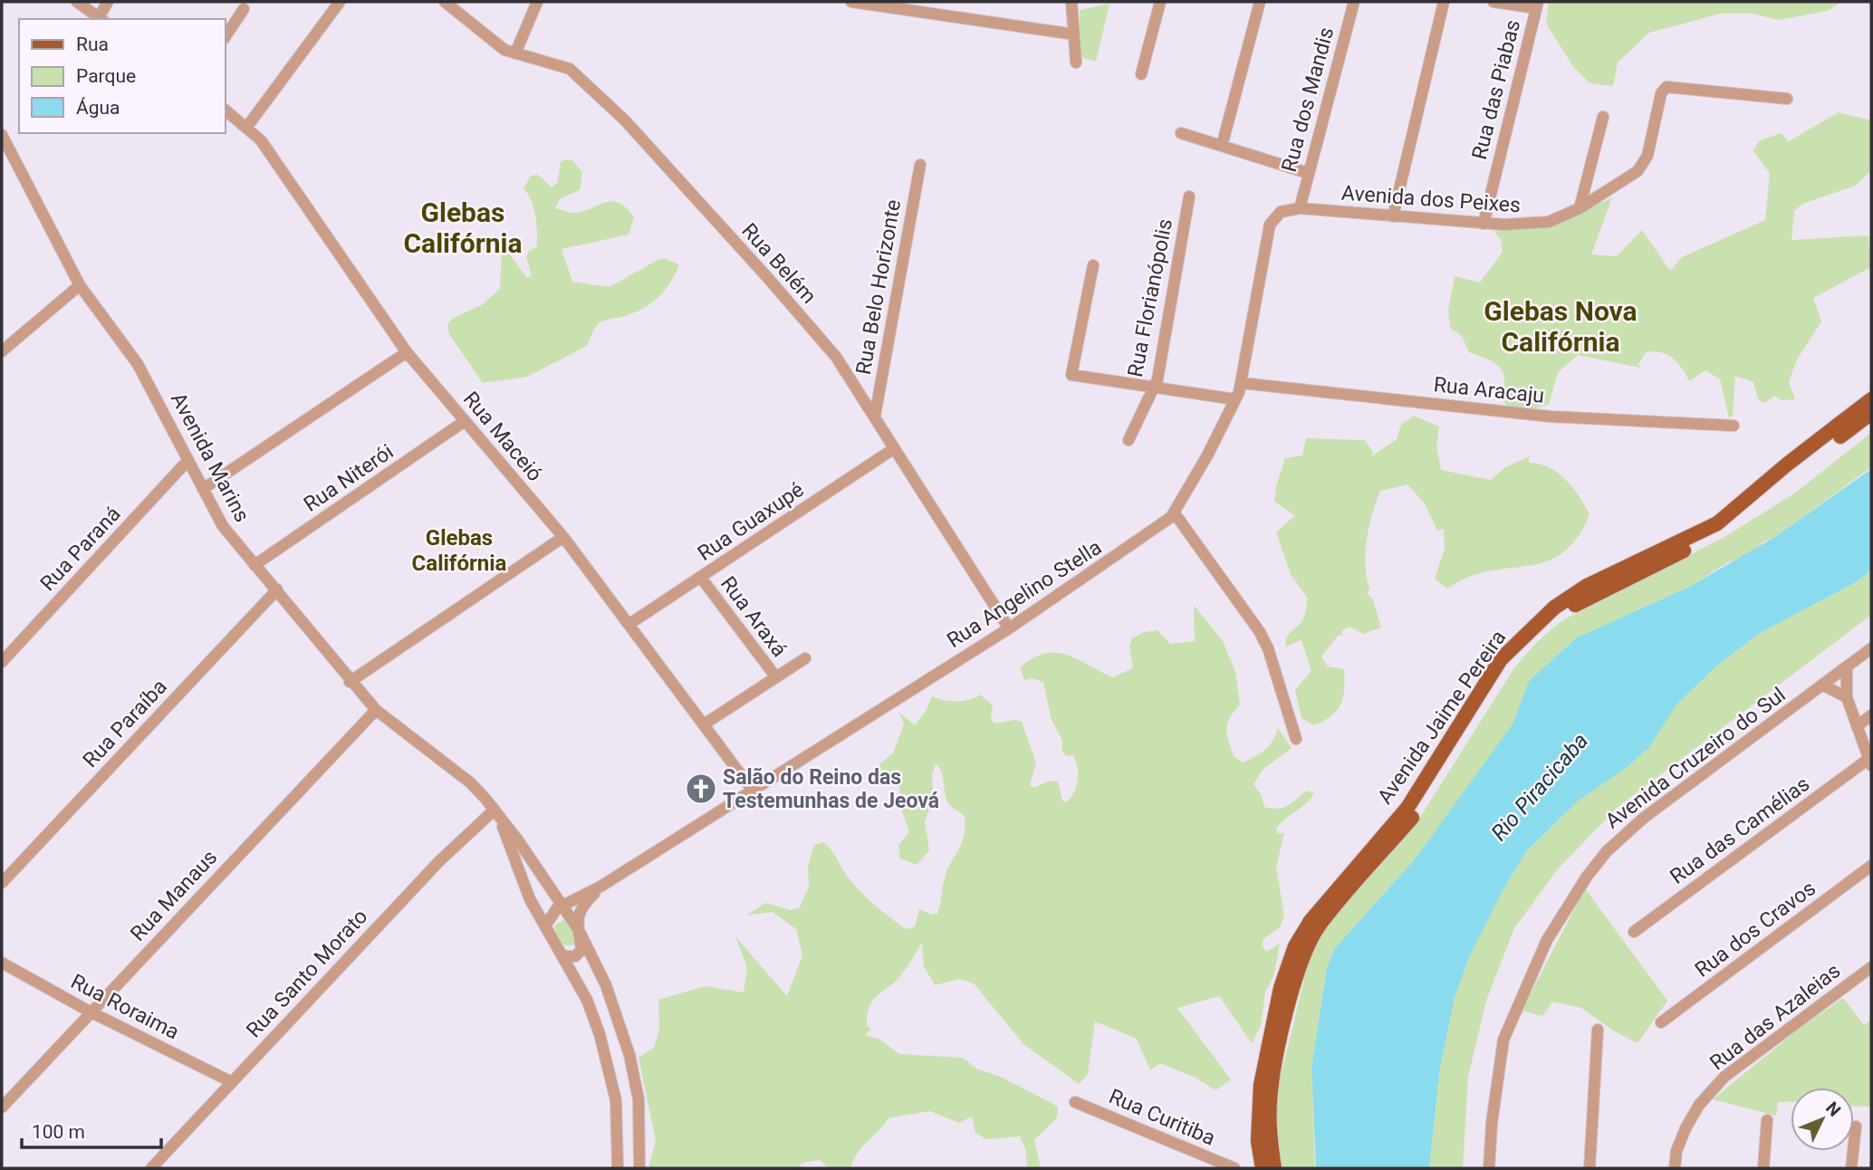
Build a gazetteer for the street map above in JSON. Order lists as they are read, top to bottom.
{
  "streets": {
    "main road": ["Avenida Jaime Pereira"],
    "street": [
      "Rua das Piabas",
      "Rua dos Mandis",
      "Avenida dos Peixes",
      "Rua Belém",
      "Rua Belo Horizonte",
      "Rua Florianópolis",
      "Rua Aracaju",
      "Rua Maceió",
      "Avenida Marins",
      "Rua Niterói",
      "Rua Guaxupé",
      "Rua Paraná",
      "Rua Angelino Stella",
      "Rua Araxá",
      "Rua Paraíba",
      "Avenida Cruzeiro do Sul",
      "Rua das Camélias",
      "Rua Manaus",
      "Rua dos Cravos",
      "Rua Santo Morato",
      "Rua Roraima",
      "Rua das Azaleias",
      "Rua Curitiba"
    ]
  },
  "crossings": [
    ["Rua das Piabas", "Avenida dos Peixes"],
    ["Rua dos Mandis", "Avenida dos Peixes"],
    ["Rua dos Mandis", "Rua Angelino Stella"],
    ["Avenida dos Peixes", "Rua Angelino Stella"],
    ["Rua Belém", "Rua Belo Horizonte"],
    ["Rua Belém", "Rua Guaxupé"],
    ["Rua Belém", "Rua Angelino Stella"],
    ["Rua Aracaju", "Rua Angelino Stella"],
    ["Rua Maceió", "Rua Niterói"],
    ["Rua Maceió", "Rua Guaxupé"],
    ["Rua Maceió", "Rua Angelino Stella"],
    ["Avenida Marins", "Rua Niterói"],
    ["Avenida Marins", "Rua Paraná"],
    ["Avenida Marins", "Rua Paraíba"],
    ["Avenida Marins", "Rua Manaus"],
    ["Avenida Marins", "Rua Santo Morato"],
    ["Rua Guaxupé", "Rua Araxá"],
    ["Rua Manaus", "Rua Roraima"],
    ["Rua Santo Morato", "Rua Roraima"]
  ],
  "districts": ["Glebas Califórnia", "Glebas Nova Califórnia", "Glebas Califórnia"],
  "water": ["Rio Piracicaba"],
  "places": {
    "church": ["Salão do Reino das Testemunhas de Jeová"]
  },
  "legend": ["Rua", "Parque", "Água"],
  "scale_bar": "100 m",
  "north": "top right"
}
